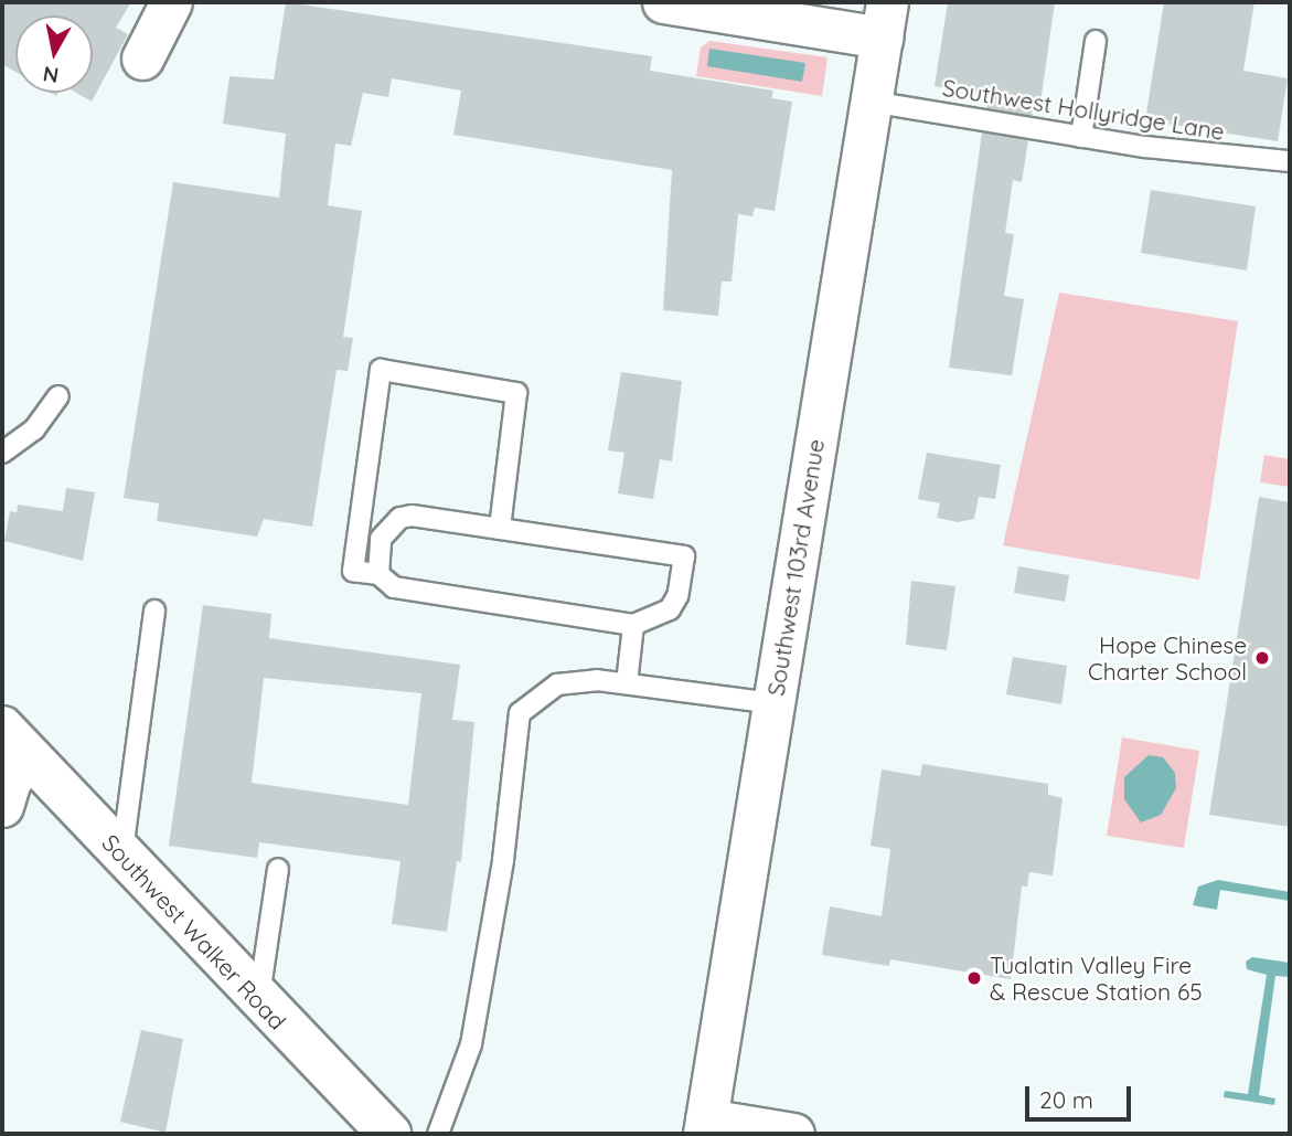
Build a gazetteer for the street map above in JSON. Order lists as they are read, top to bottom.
{
  "streets": {
    "main road": ["Southwest Walker Road"],
    "street": ["Southwest 103rd Avenue"],
    "lane": ["Southwest Hollyridge Lane"]
  },
  "crossings": [
    ["Southwest Hollyridge Lane", "Southwest 103rd Avenue"]
  ],
  "places": ["Hope Chinese Charter School", "Tualatin Valley Fire & Rescue Station 65"],
  "scale_bar": "20 m",
  "north": "bottom"
}
